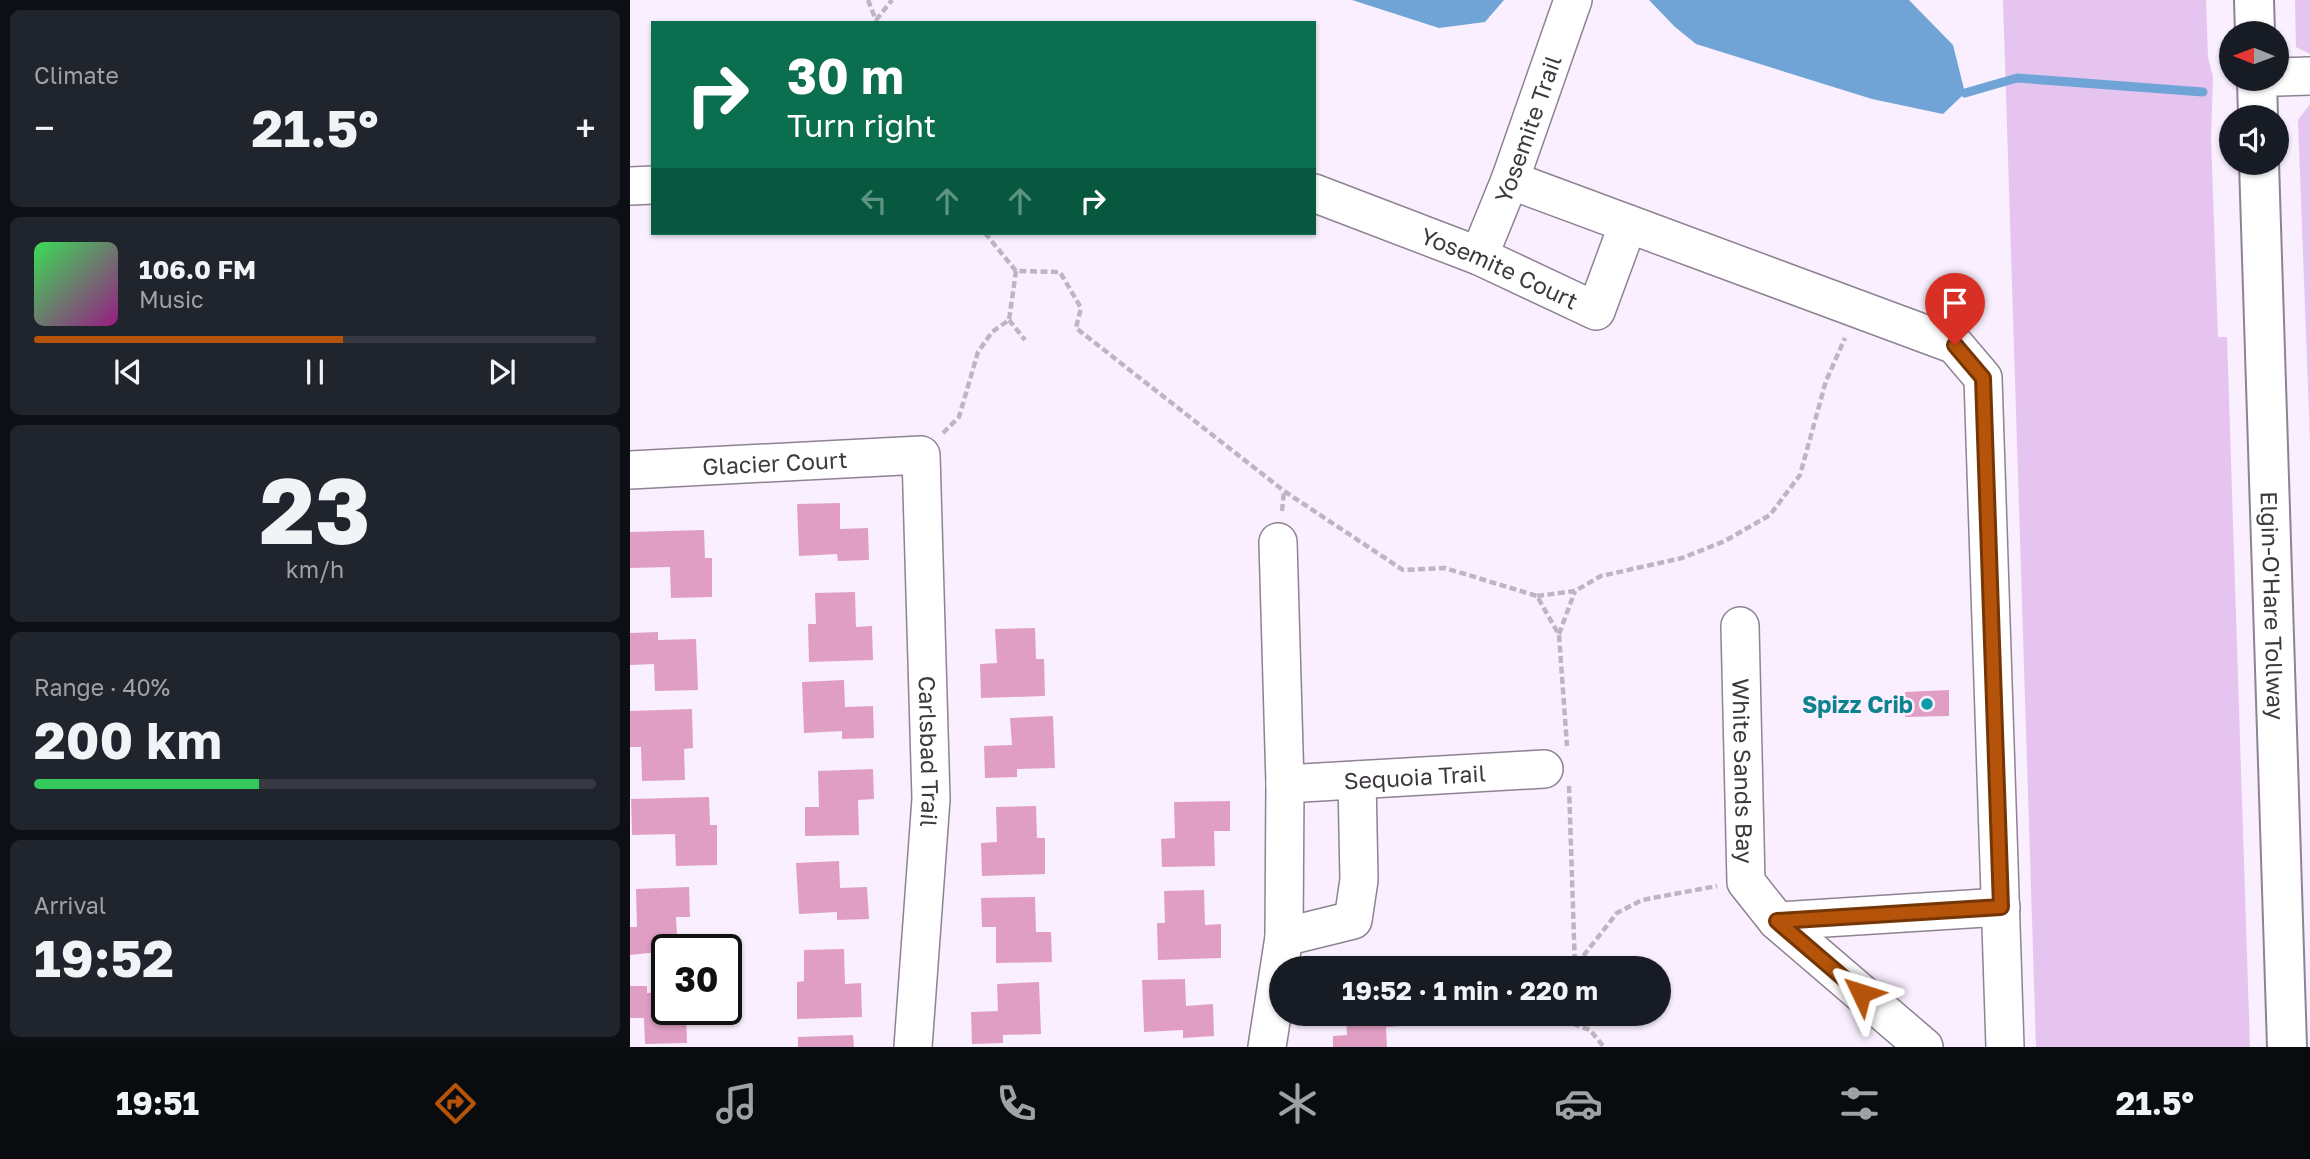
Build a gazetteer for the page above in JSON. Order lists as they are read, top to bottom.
{
  "streets": {
    "highway": ["Elgin-O'Hare Tollway"],
    "street": [
      "Yosemite Trail",
      "Yosemite Court",
      "Glacier Court",
      "Carlsbad Trail",
      "White Sands Bay",
      "Sequoia Trail"
    ]
  },
  "crossings": [
    ["Yosemite Trail", "Yosemite Court"],
    ["Glacier Court", "Carlsbad Trail"]
  ],
  "places": ["Spizz Crib"],
  "north": "left",
  "page": {
    "tile": [
      "Climate",
      ["23", "km/h"],
      ["Range · 40%", "200 km"],
      ["Arrival", "19:52"]
    ],
    "turn": ["30 m", "Turn right"],
    "heat": ["−", "21.5°", "+"],
    "song": ["106.0 FM", "Music"],
    "limit": "30",
    "trip": "19:52 · 1 min · 220 m",
    "tabs": ["19:51", "21.5°"]
  }
}
